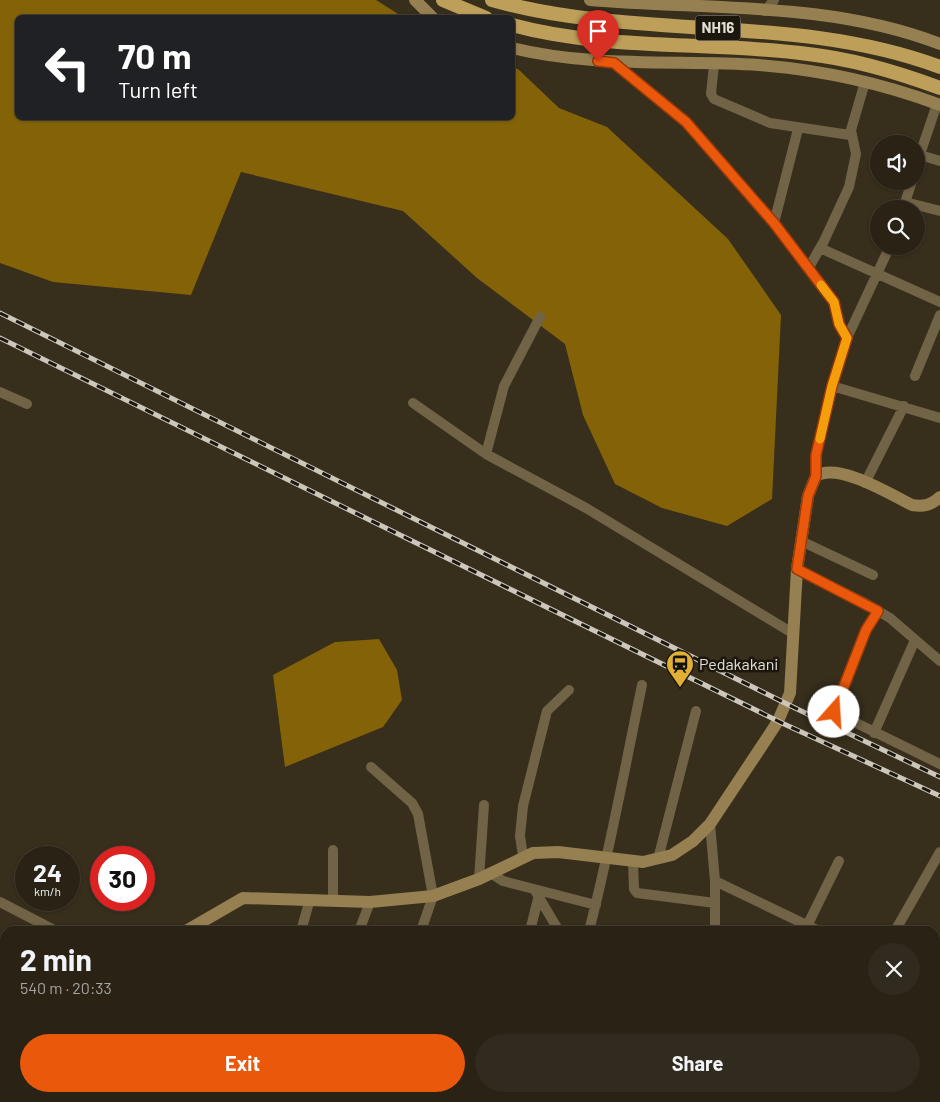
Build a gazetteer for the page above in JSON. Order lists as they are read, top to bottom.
{
  "streets": {
    "highway": ["NH16"]
  },
  "places": {
    "station": ["Pedakakani"]
  },
  "page": {
    "turn": ["70 m", "Turn left"],
    "speed": "24 km/h",
    "limit": "30",
    "heading": ["2 min", "540 m · 20:33"],
    "buttons": ["Exit", "Share"]
  }
}
